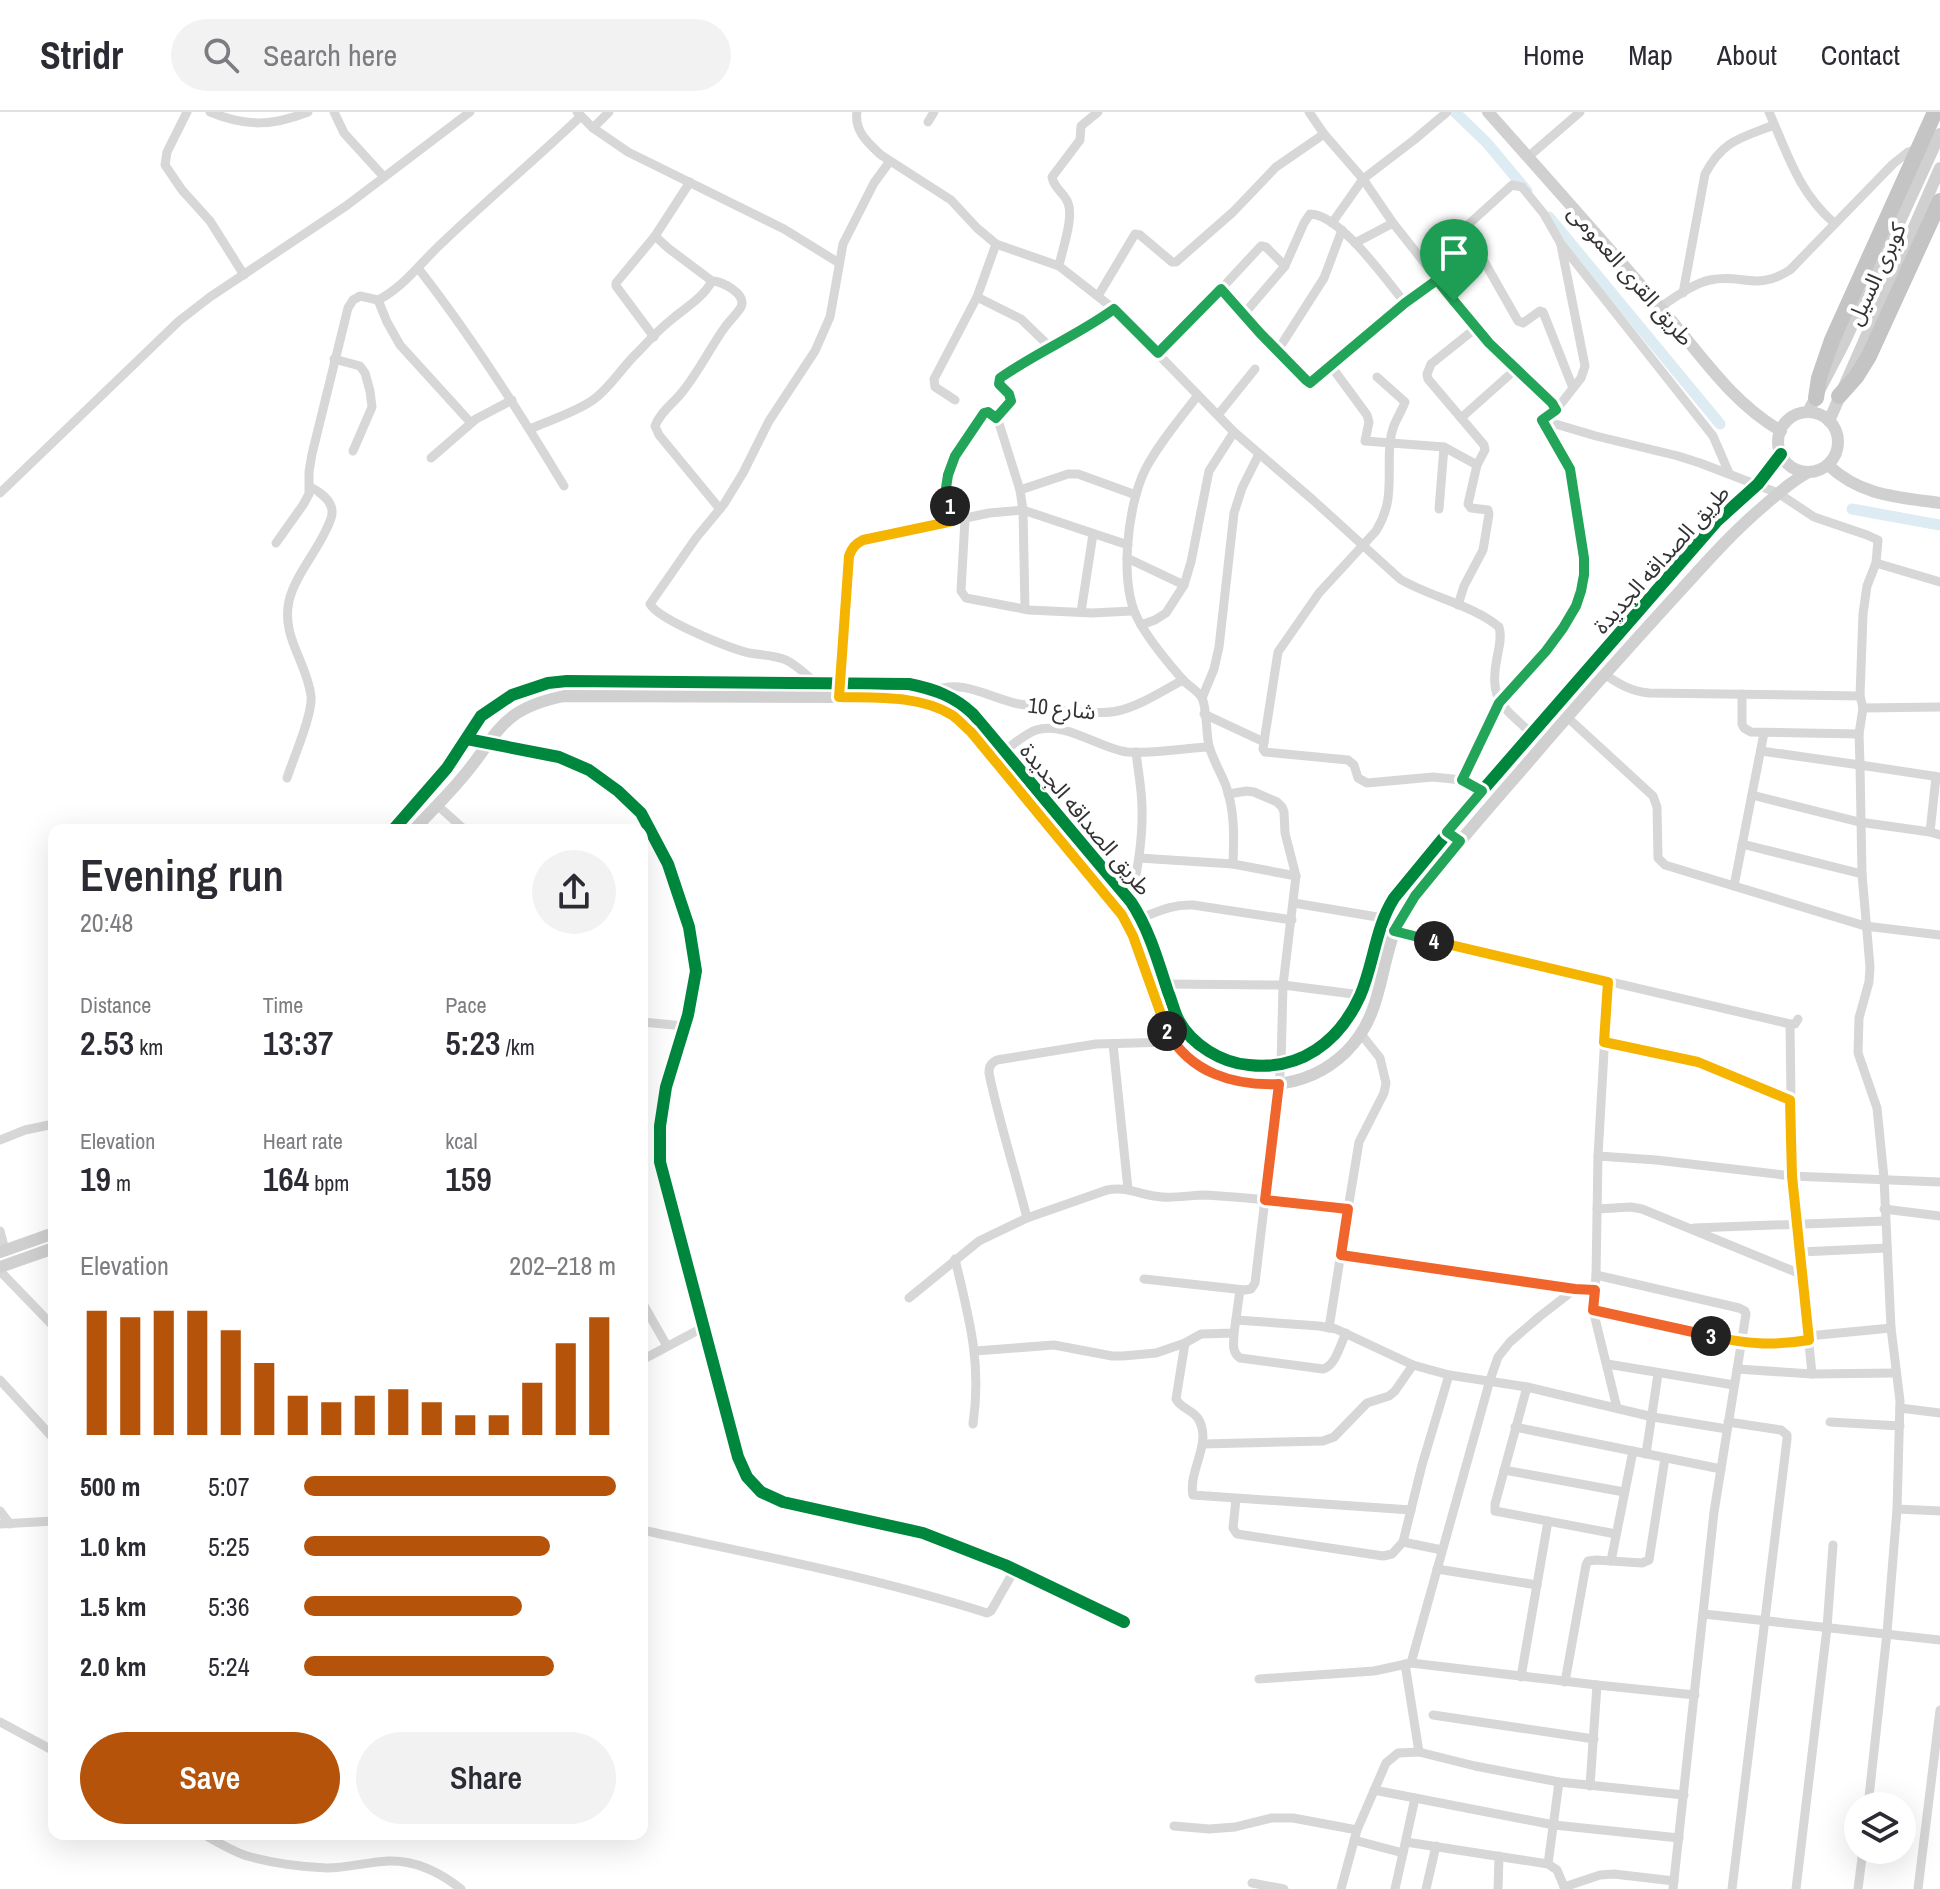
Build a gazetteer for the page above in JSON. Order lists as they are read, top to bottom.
{
  "streets": {
    "street": [
      "كوبرى السيل",
      "طريق القرى العمومى",
      "طريق الصداقه الجديدة",
      "شارع 10"
    ]
  },
  "crossings": [
    ["كوبرى السيل", "طريق القرى العمومى"],
    ["كوبرى السيل", "طريق الصداقه الجديدة"],
    ["طريق القرى العمومى", "طريق الصداقه الجديدة"],
    ["طريق الصداقه الجديدة", "شارع 10"]
  ],
  "page": {
    "header": "Stridr",
    "search": "Search here",
    "nav": [
      "Home",
      "Map",
      "About",
      "Contact"
    ],
    "pins": [
      "1",
      "4",
      "2",
      "3"
    ],
    "heading": ["Evening run", "20:48"],
    "stats": [
      ["Distance", "2.53 km"],
      ["Time", "13:37"],
      ["Pace", "5:23 /km"],
      ["Elevation", "19 m"],
      ["Heart rate", "164 bpm"],
      ["kcal", "159"]
    ],
    "chart": ["Elevation", "202–218 m"],
    "list": [
      {
        "name": "500 m",
        "note": "5:07"
      },
      {
        "name": "1.0 km",
        "note": "5:25"
      },
      {
        "name": "1.5 km",
        "note": "5:36"
      },
      {
        "name": "2.0 km",
        "note": "5:24"
      }
    ],
    "buttons": ["Save", "Share"]
  }
}
